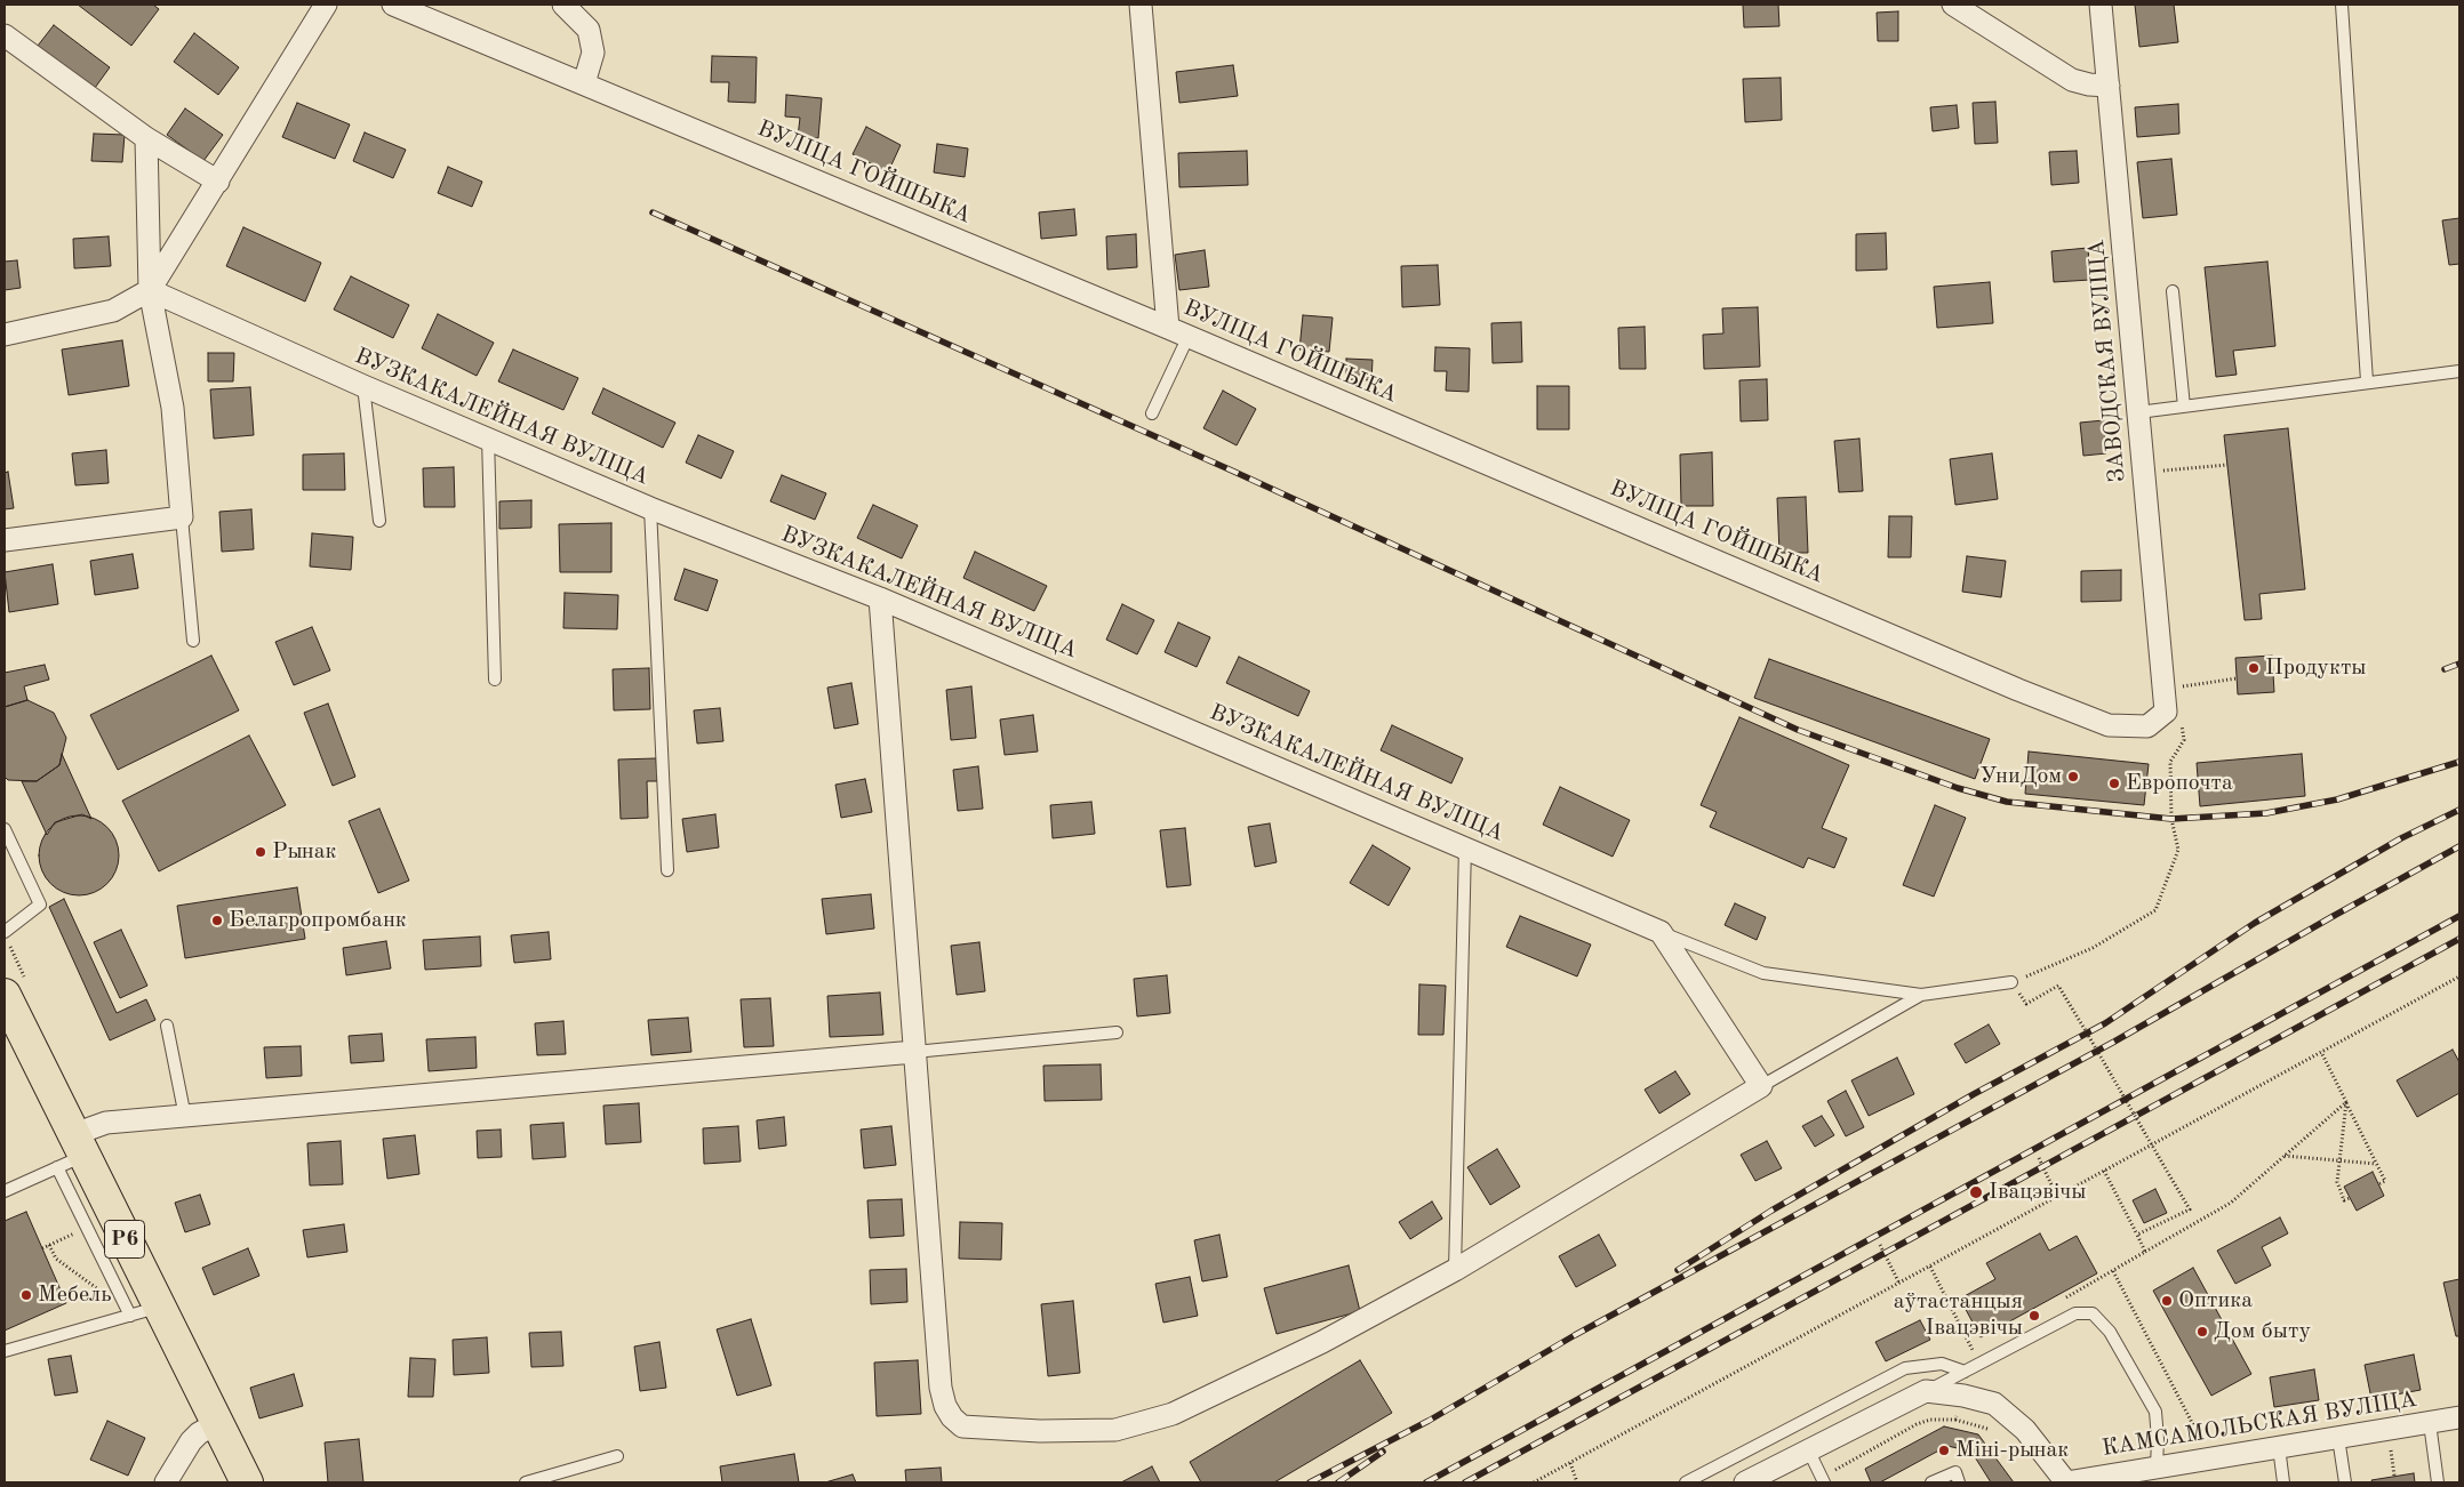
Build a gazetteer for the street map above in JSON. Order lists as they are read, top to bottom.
{
  "streets": {
    "main road": ["Р6"],
    "street": [
      "ВУЛІЦА ГОЙШЫКА",
      "ЗАВОДСКАЯ ВУЛІЦА",
      "ВУЗКАКАЛЕЙНАЯ ВУЛІЦА",
      "КАМСАМОЛЬСКАЯ ВУЛІЦА"
    ]
  },
  "crossings": [
    ["ВУЛІЦА ГОЙШЫКА", "ЗАВОДСКАЯ ВУЛІЦА"]
  ],
  "places": [
    "Продукты",
    "УниДом",
    "Европочта",
    "Рынак",
    "Белагропромбанк",
    "Івацэвічы",
    "Мебель",
    "Оптика",
    "аўтастанцыя Івацэвічы",
    "Дом быту",
    "Міні-рынак"
  ]
}
